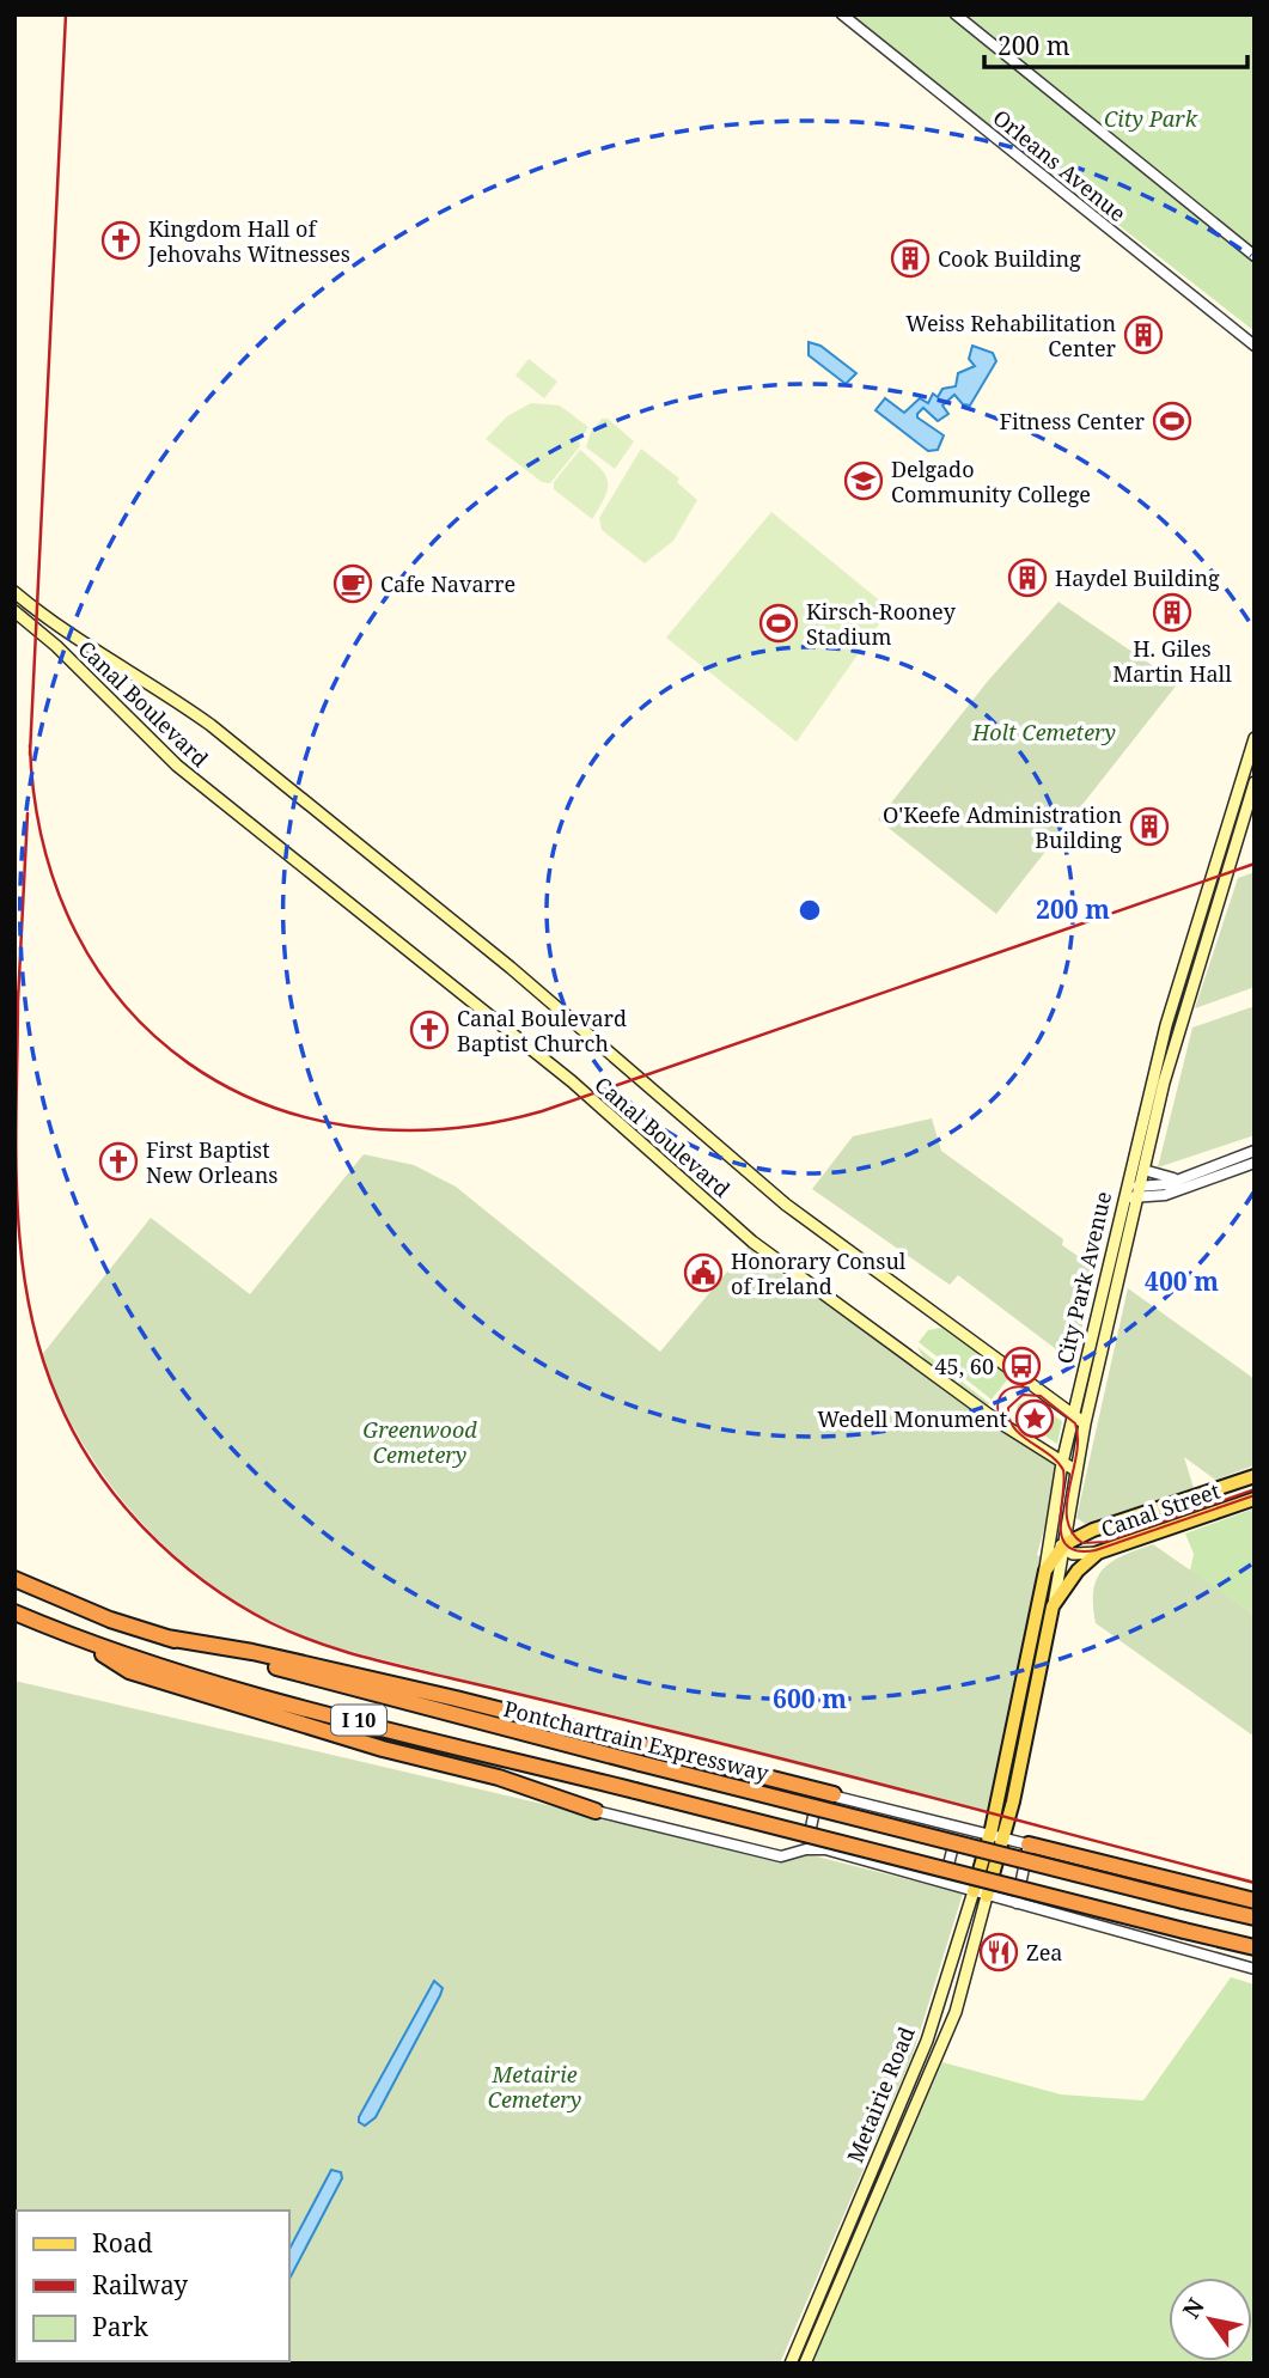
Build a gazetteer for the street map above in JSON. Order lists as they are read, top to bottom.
{
  "streets": {
    "highway": ["I 10", "Pontchartrain Expressway"],
    "main road": [
      "Canal Boulevard",
      "City Park Avenue",
      "Canal Street",
      "Metairie Road"
    ],
    "street": ["Orleans Avenue"]
  },
  "crossings": [
    ["Canal Boulevard", "City Park Avenue"],
    ["City Park Avenue", "Canal Street"],
    ["City Park Avenue", "Metairie Road"]
  ],
  "parks": [
    "City Park",
    "Holt Cemetery",
    "Greenwood Cemetery",
    "Metairie Cemetery"
  ],
  "places": {
    "church": ["Kingdom Hall of Jehovahs Witnesses", "Canal Boulevard Baptist Church", "First Baptist New Orleans"],
    "building": [
      "Cook Building",
      "Weiss Rehabilitation Center",
      "Haydel Building",
      "H. Giles Martin Hall",
      "O'Keefe Administration Building"
    ],
    "sports": ["Fitness Center", "Kirsch-Rooney Stadium"],
    "school or university": ["Delgado Community College"],
    "cafe": ["Cafe Navarre"],
    "public building": ["Honorary Consul of Ireland"],
    "bus stop": ["45, 60"],
    "place": ["Wedell Monument"],
    "restaurant": ["Zea"]
  },
  "legend": ["Road", "Railway", "Park"],
  "scale_bar": "200 m",
  "north": "top left",
  "rings": ["200 m", "400 m", "600 m"]
}
